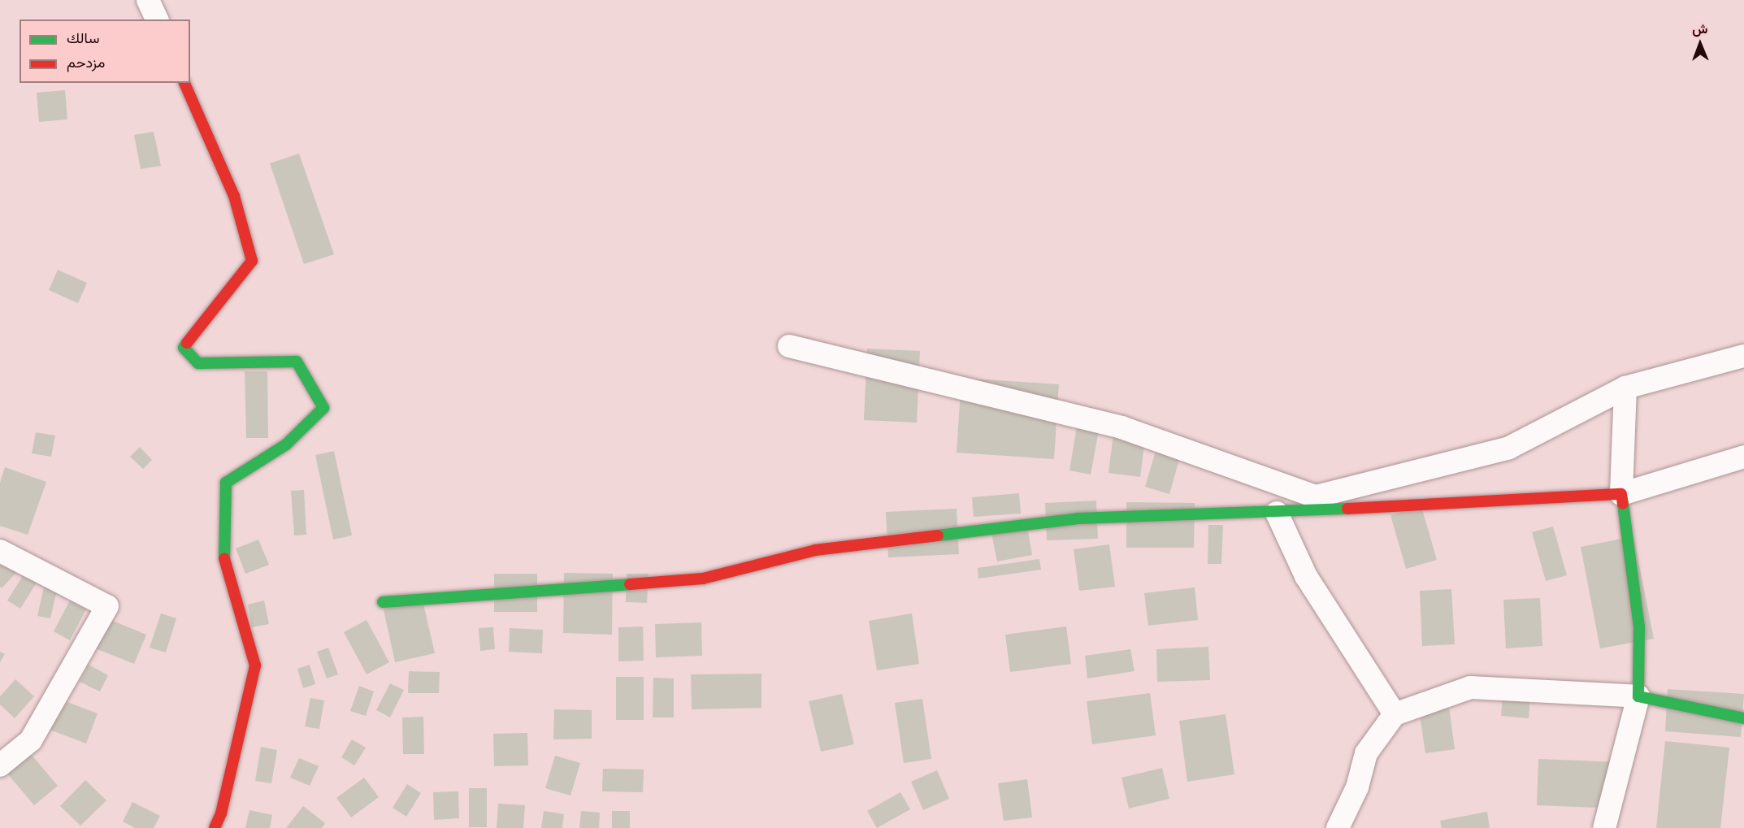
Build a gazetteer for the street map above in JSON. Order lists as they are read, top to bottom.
{
  "legend": ["سالك", "مزدحم"],
  "north": "top"
}
